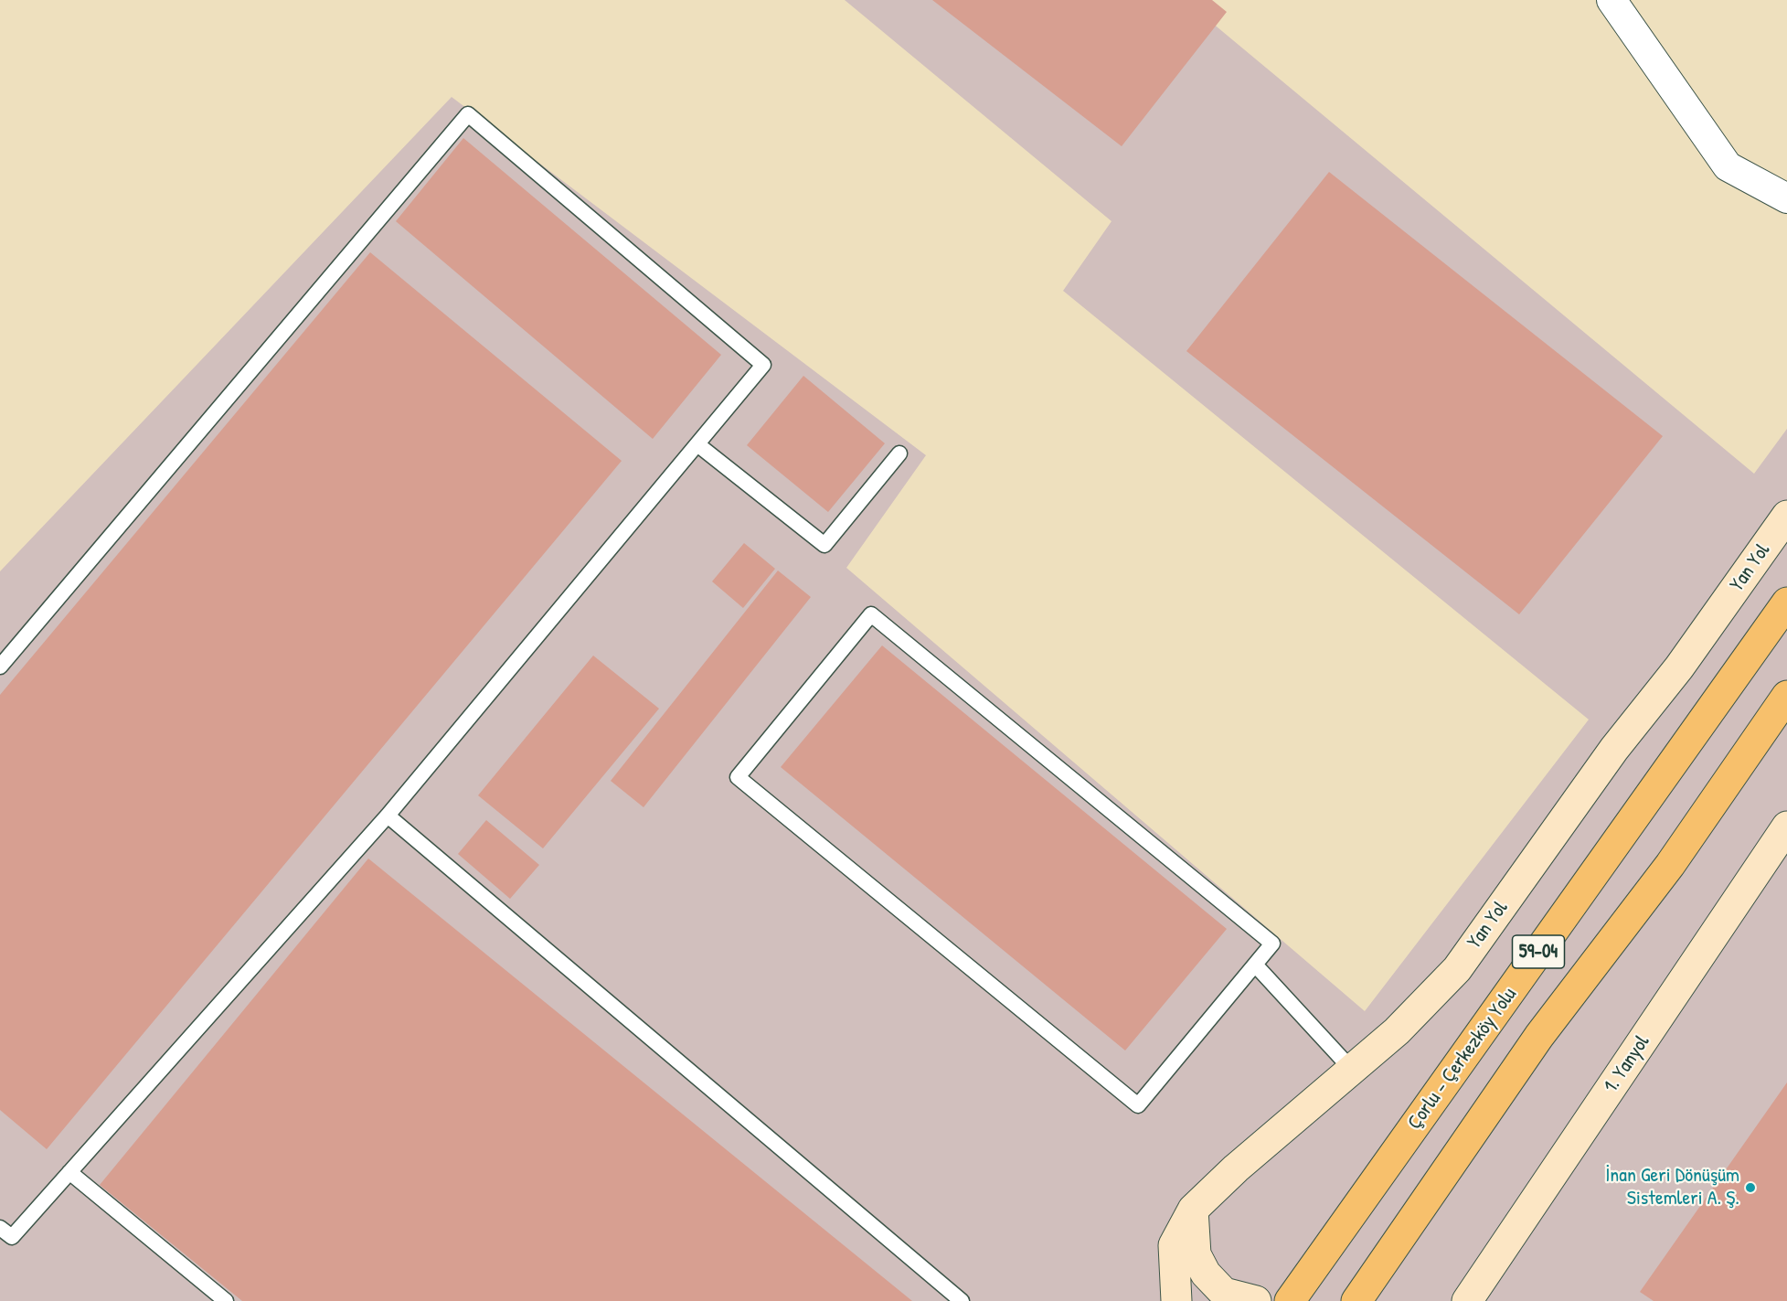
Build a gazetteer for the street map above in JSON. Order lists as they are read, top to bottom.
{
  "streets": {
    "main road": [
      "Yan Yol",
      "59-04",
      "Çorlu - Çerkezköy Yolu",
      "1. Yanyol"
    ]
  },
  "places": ["İnan Geri Dönüşüm Sistemleri A. Ş."]
}
